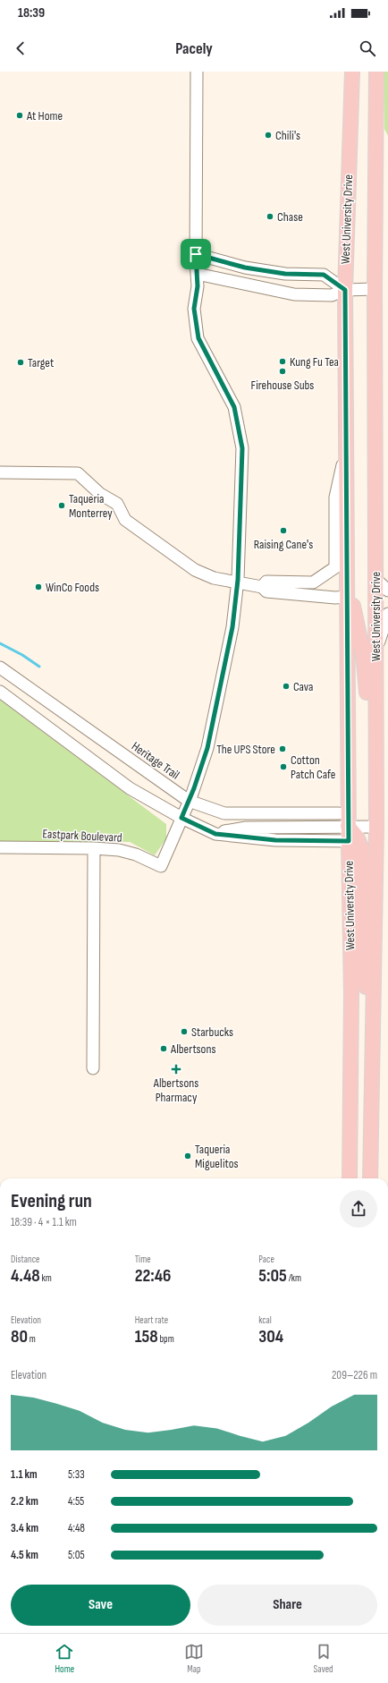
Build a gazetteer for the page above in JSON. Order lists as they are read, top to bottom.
{
  "streets": {
    "main road": ["West University Drive"],
    "street": ["Heritage Trail", "Eastpark Boulevard"]
  },
  "places": {
    "other": [
      "At Home",
      "Chili's",
      "Chase",
      "Kung Fu Tea",
      "Target",
      "Firehouse Subs",
      "Taqueria Monterrey",
      "Raising Cane's",
      "WinCo Foods",
      "Cava",
      "The UPS Store",
      "Cotton Patch Cafe",
      "Starbucks",
      "Albertsons",
      "Taqueria Miguelitos"
    ],
    "health": ["Albertsons Pharmacy"]
  },
  "page": {
    "status": "18:39",
    "header": "Pacely",
    "heading": ["Evening run", "18:39 · 4 × 1.1 km"],
    "stats": [
      ["Distance", "4.48 km"],
      ["Time", "22:46"],
      ["Pace", "5:05 /km"],
      ["Elevation", "80 m"],
      ["Heart rate", "158 bpm"],
      ["kcal", "304"]
    ],
    "chart": ["Elevation", "209–226 m"],
    "list": [
      {
        "name": "1.1 km",
        "note": "5:33"
      },
      {
        "name": "2.2 km",
        "note": "4:55"
      },
      {
        "name": "3.4 km",
        "note": "4:48"
      },
      {
        "name": "4.5 km",
        "note": "5:05"
      }
    ],
    "buttons": ["Save", "Share"],
    "tabs": ["Home", "Map", "Saved"]
  }
}
